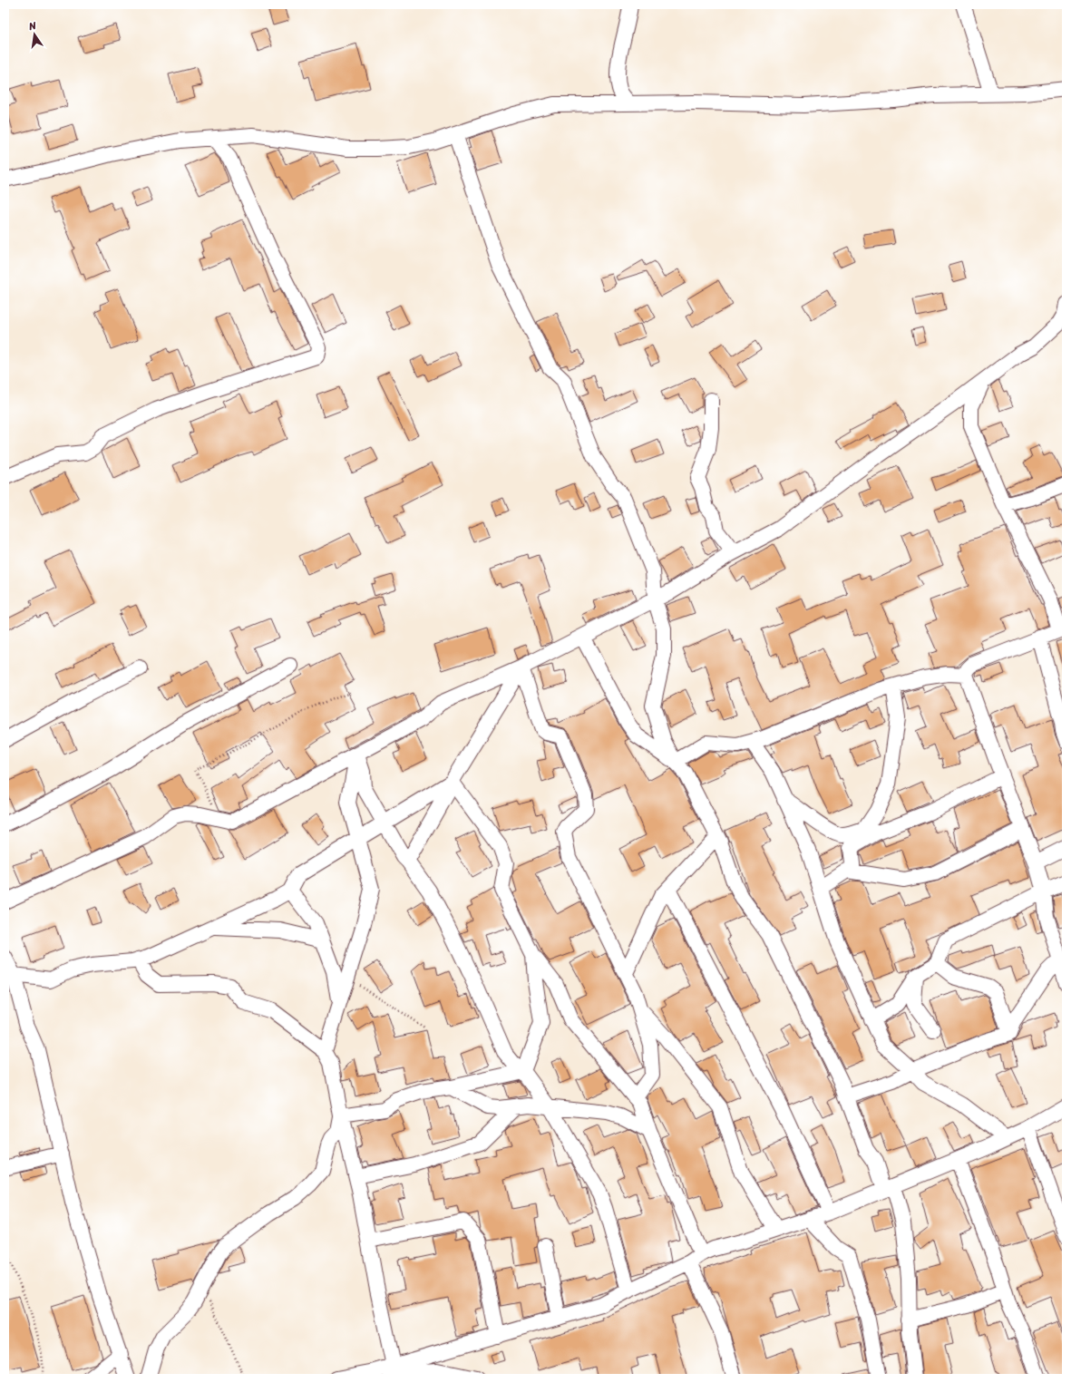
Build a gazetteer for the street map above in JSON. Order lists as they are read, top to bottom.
{
  "north": "top"
}
